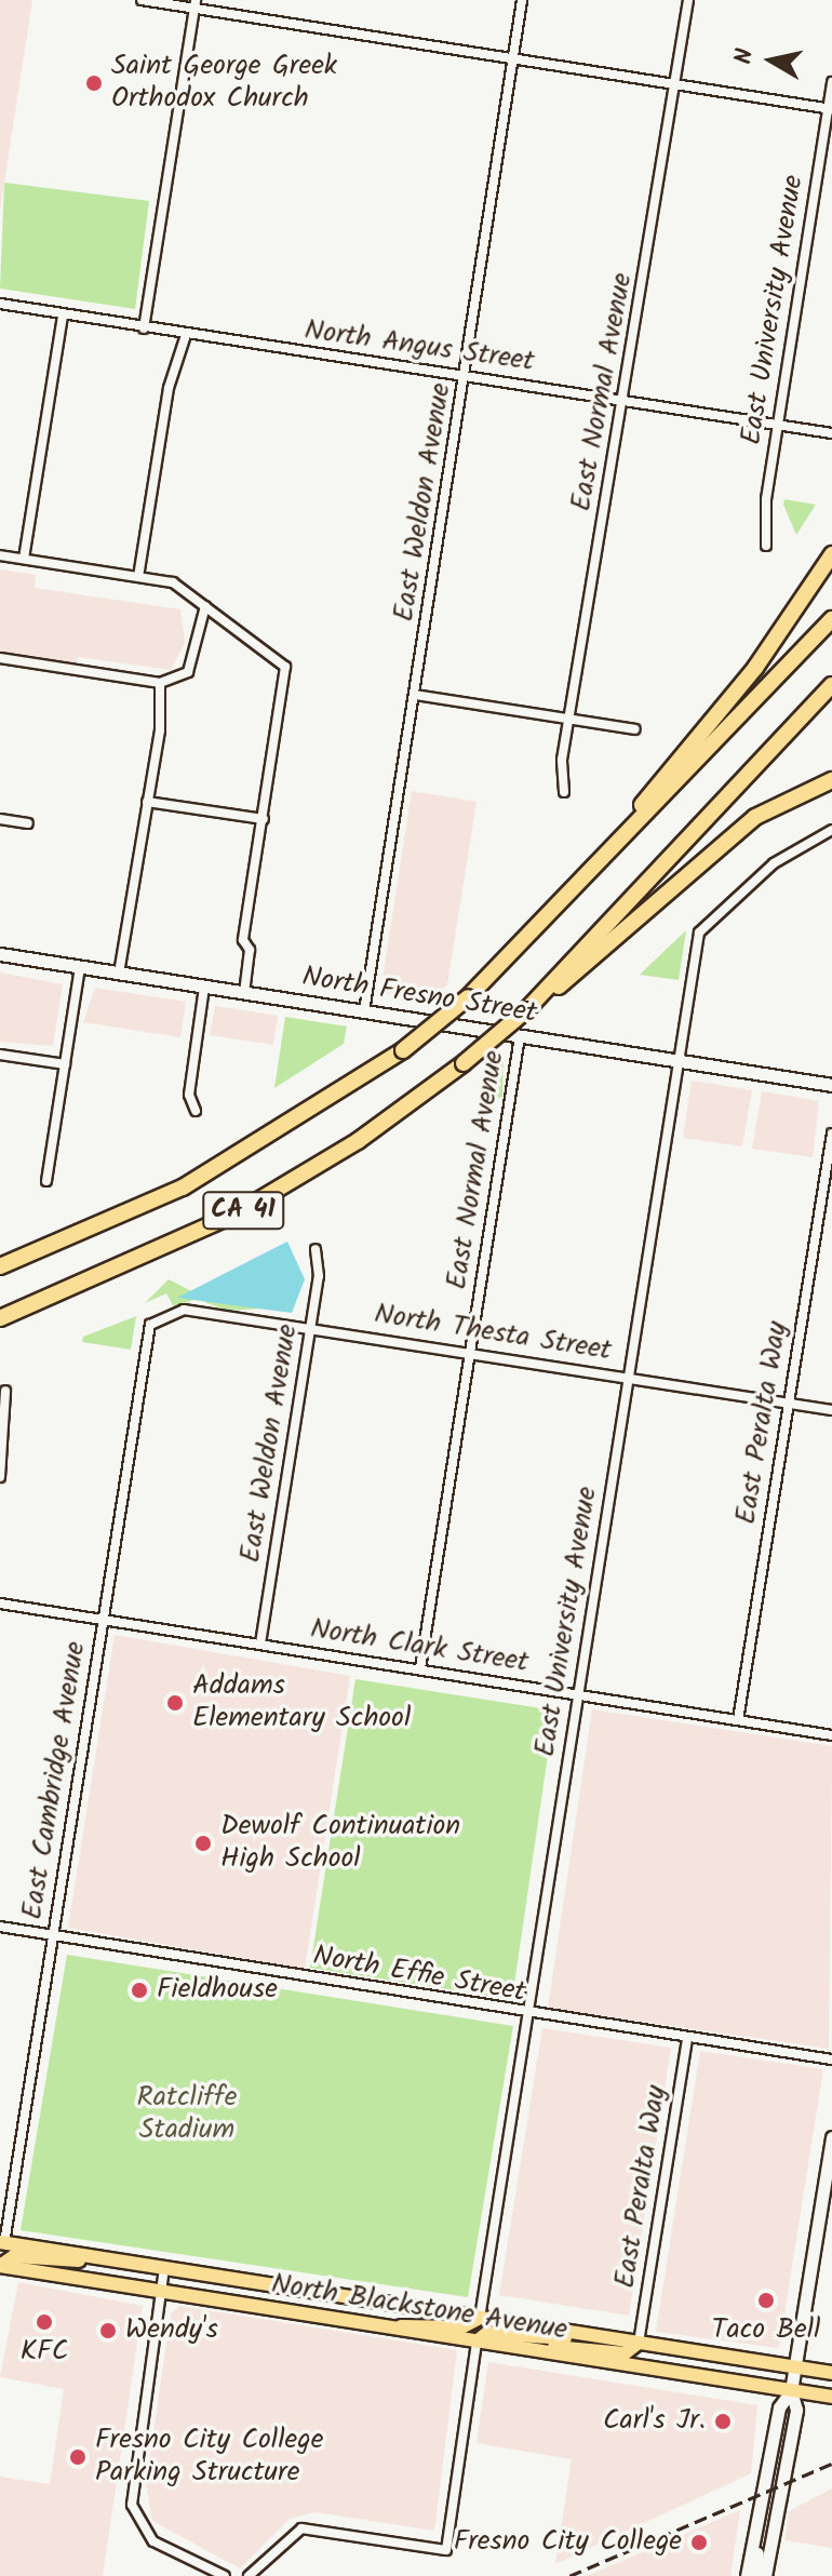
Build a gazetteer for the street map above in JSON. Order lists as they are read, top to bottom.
{
  "streets": {
    "highway": ["CA 41"],
    "main road": ["North Fresno Street", "North Blackstone Avenue"],
    "street": [
      "East University Avenue",
      "North Angus Street",
      "East Normal Avenue",
      "East Weldon Avenue",
      "North Thesta Street",
      "East Peralta Way",
      "North Clark Street",
      "East Cambridge Avenue",
      "North Effie Street"
    ]
  },
  "crossings": [
    ["East University Avenue", "North Angus Street"],
    ["East University Avenue", "North Fresno Street"],
    ["East University Avenue", "North Thesta Street"],
    ["East University Avenue", "North Clark Street"],
    ["East University Avenue", "North Effie Street"],
    ["East University Avenue", "North Blackstone Avenue"],
    ["North Angus Street", "East Normal Avenue"],
    ["North Angus Street", "East Weldon Avenue"],
    ["East Normal Avenue", "North Fresno Street"],
    ["East Normal Avenue", "North Thesta Street"],
    ["East Normal Avenue", "North Clark Street"],
    ["East Weldon Avenue", "North Fresno Street"],
    ["East Weldon Avenue", "North Thesta Street"],
    ["East Weldon Avenue", "North Clark Street"],
    ["North Thesta Street", "East Peralta Way"],
    ["North Thesta Street", "East Cambridge Avenue"],
    ["East Peralta Way", "North Clark Street"],
    ["East Peralta Way", "North Effie Street"],
    ["East Peralta Way", "North Blackstone Avenue"],
    ["North Clark Street", "East Cambridge Avenue"],
    ["East Cambridge Avenue", "North Effie Street"],
    ["East Cambridge Avenue", "North Blackstone Avenue"]
  ],
  "parks": ["Ratcliffe Stadium"],
  "places": [
    "Saint George Greek Orthodox Church",
    "Addams Elementary School",
    "Dewolf Continuation High School",
    "Fieldhouse",
    "Taco Bell",
    "KFC",
    "Wendy's",
    "Carl's Jr.",
    "Fresno City College Parking Structure",
    "Fresno City College"
  ],
  "north": "left"
}
